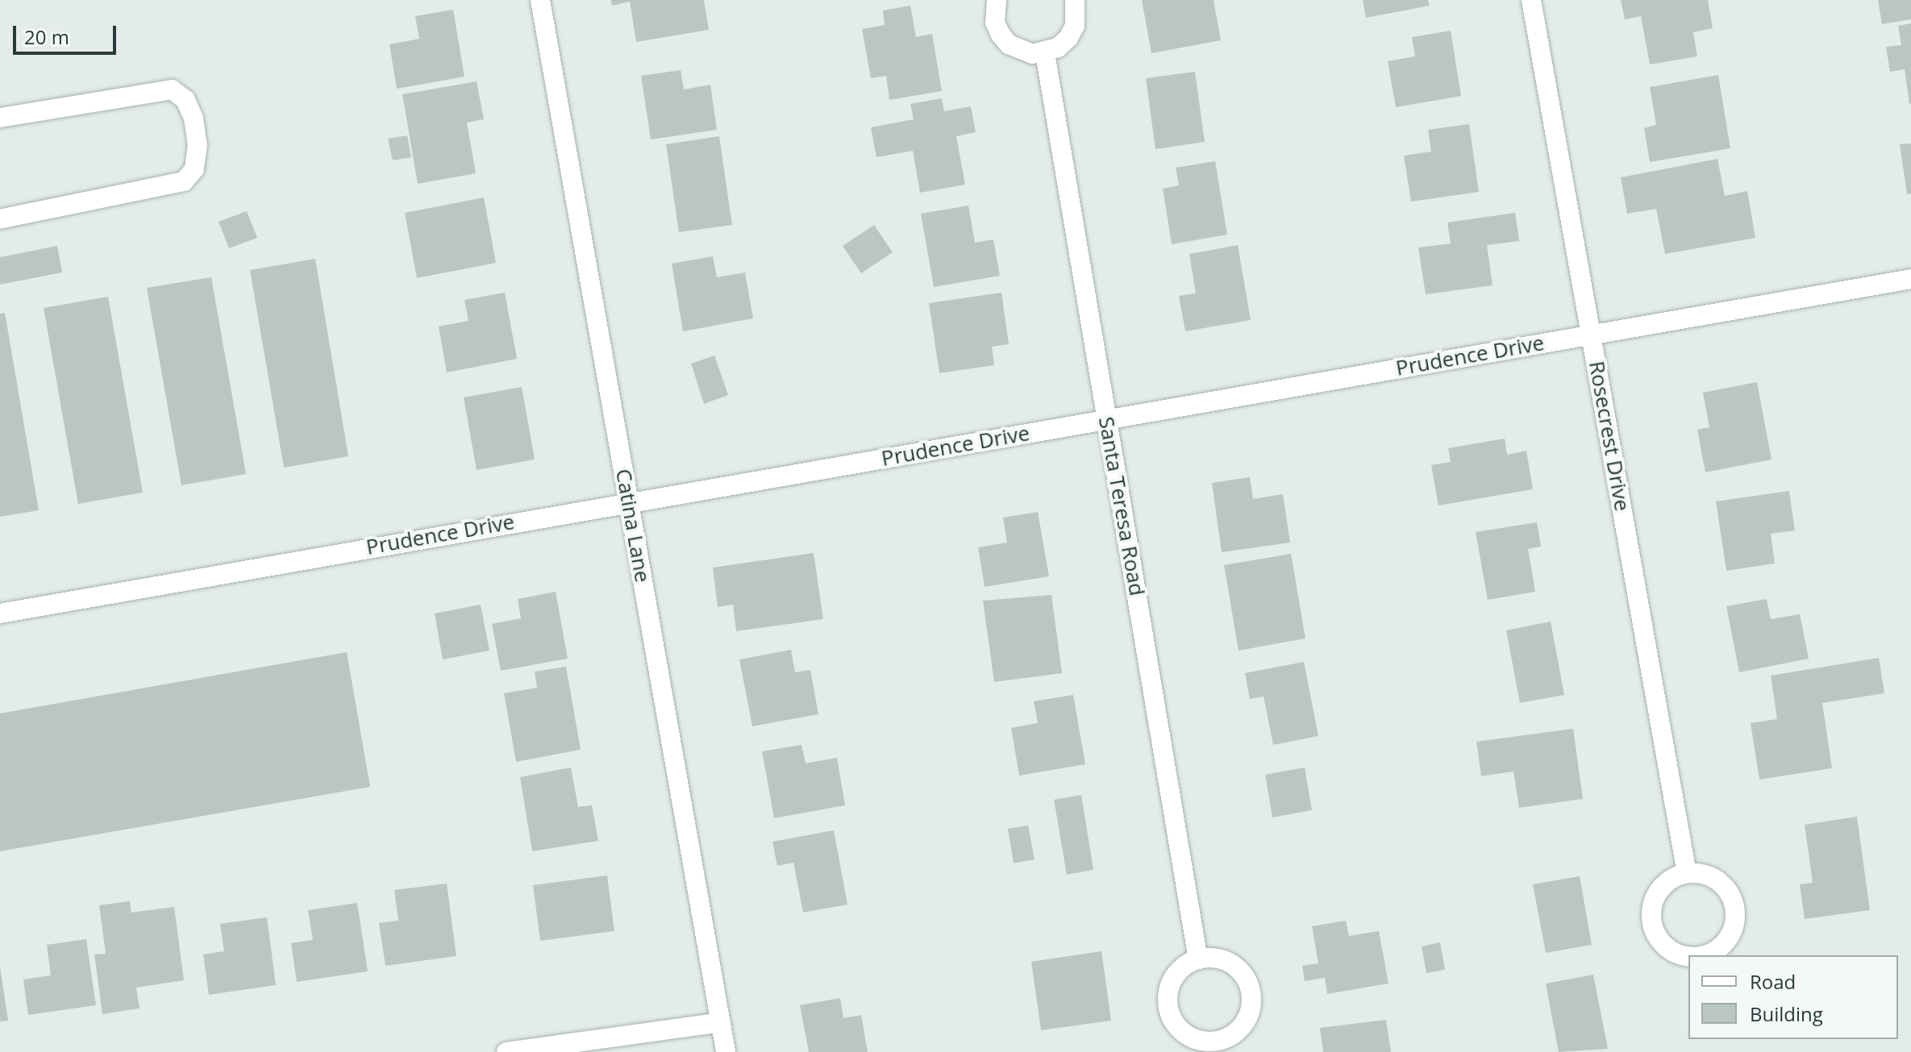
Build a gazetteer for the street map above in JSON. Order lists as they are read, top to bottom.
{
  "streets": {
    "street": [
      "Prudence Drive",
      "Rosecrest Drive",
      "Santa Teresa Road",
      "Catina Lane"
    ]
  },
  "crossings": [
    ["Prudence Drive", "Rosecrest Drive"],
    ["Prudence Drive", "Santa Teresa Road"],
    ["Prudence Drive", "Catina Lane"]
  ],
  "legend": ["Road", "Building"],
  "scale_bar": "20 m"
}
